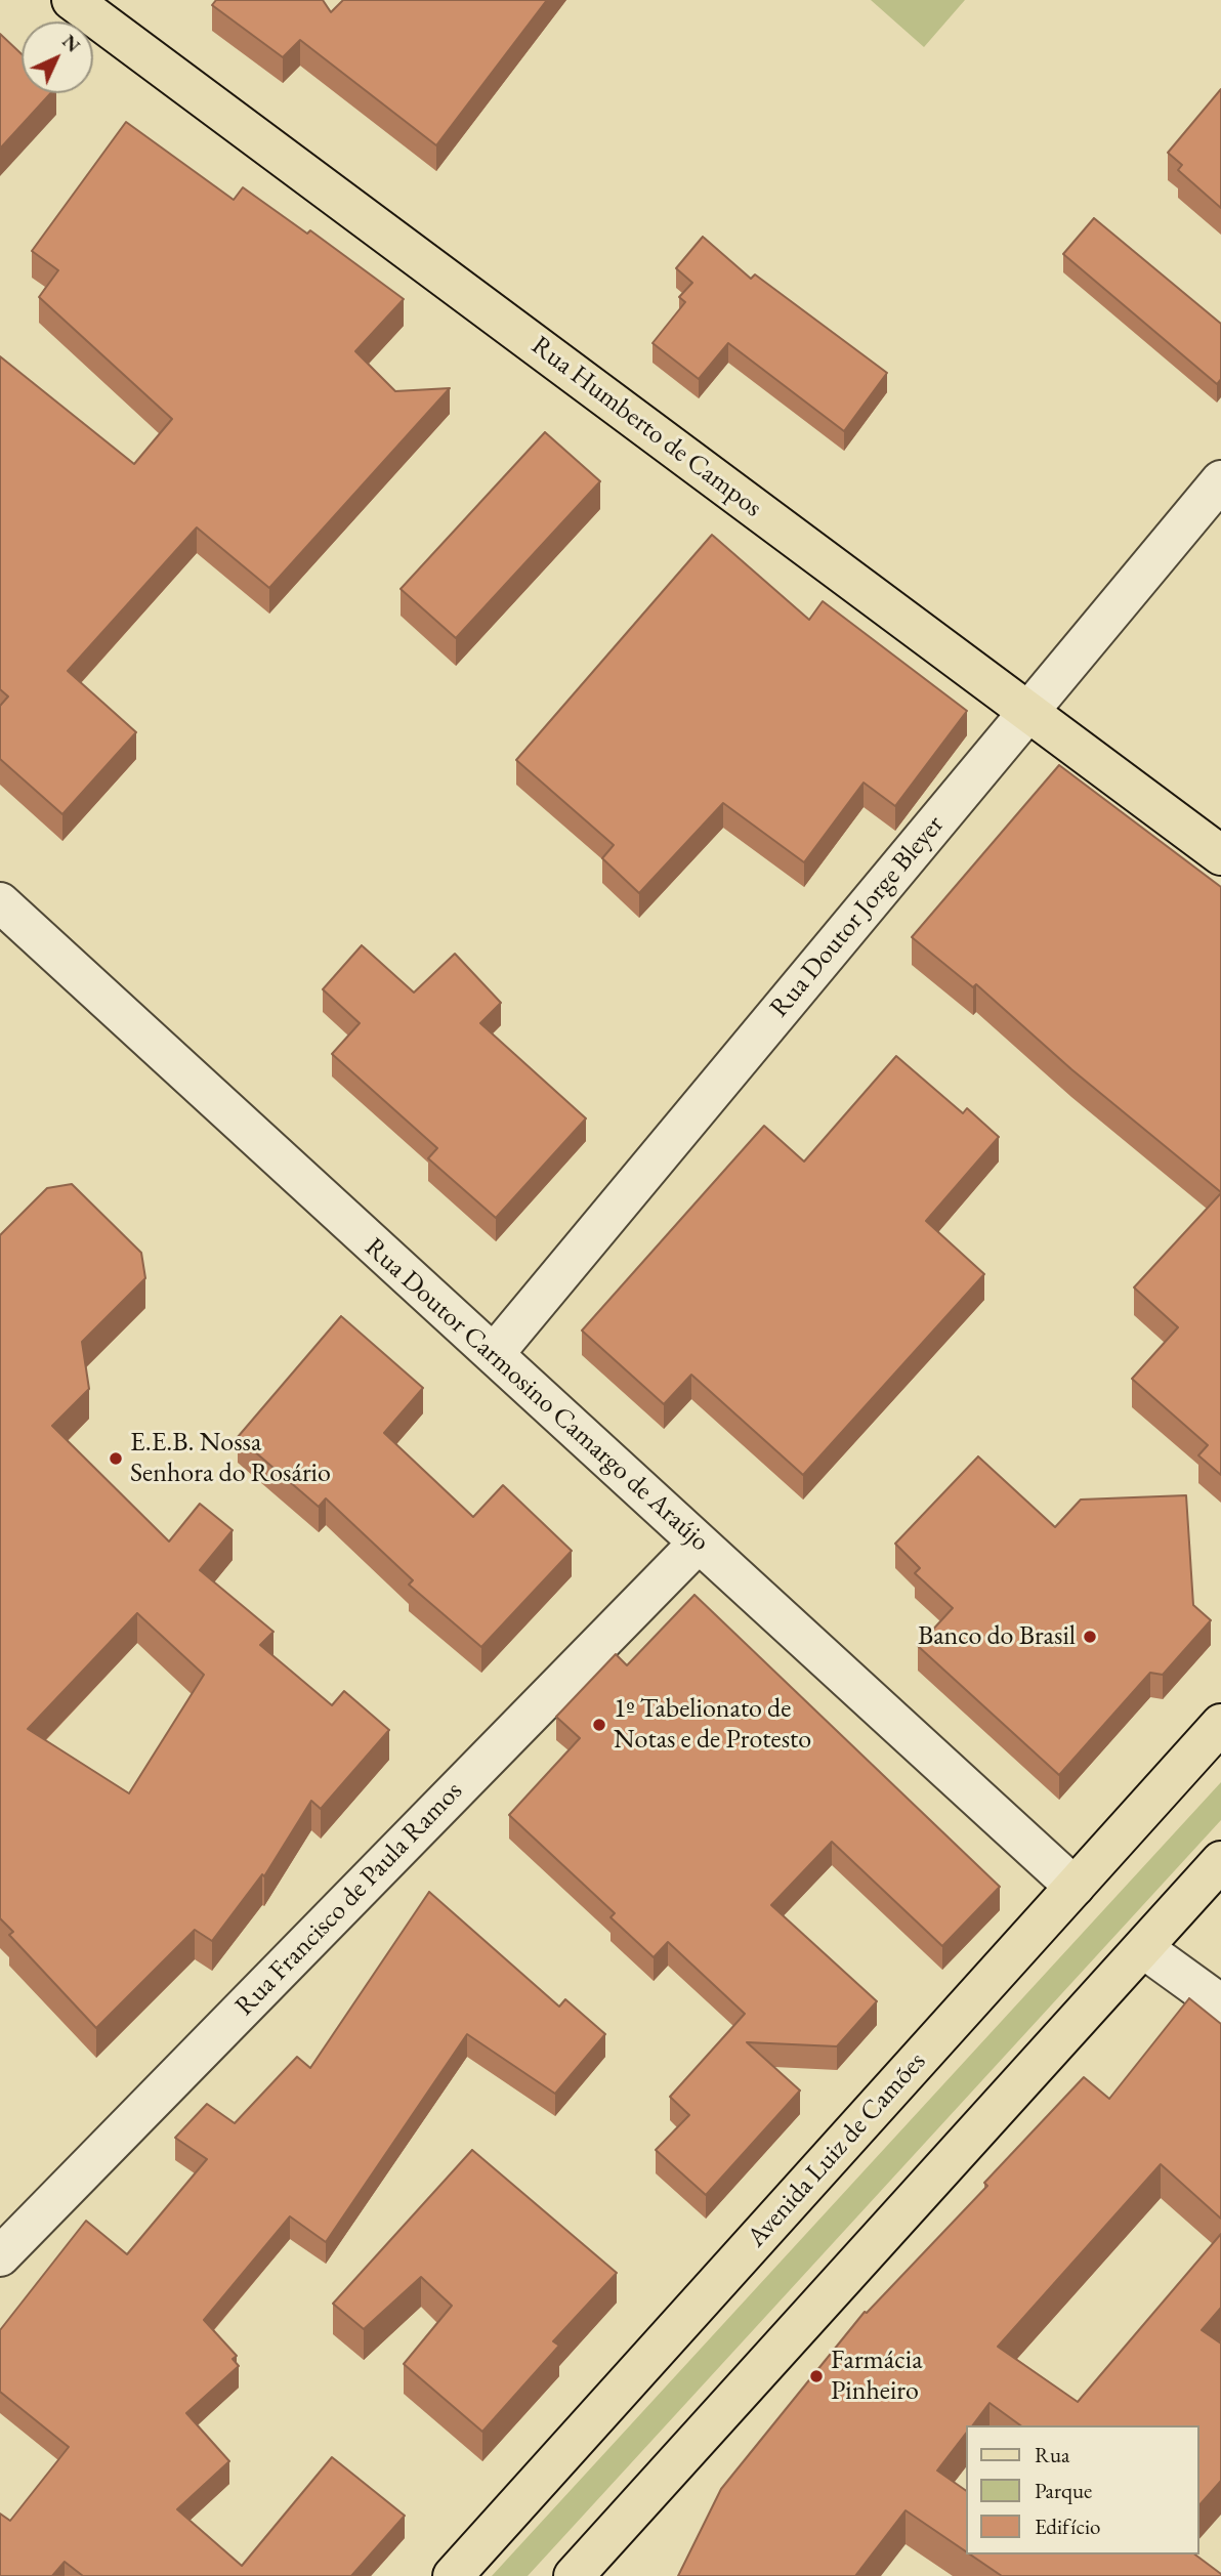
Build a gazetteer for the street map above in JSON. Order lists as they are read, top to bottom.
{
  "streets": {
    "main road": ["Rua Humberto de Campos", "Avenida Luiz de Camões"],
    "street": ["Rua Doutor Jorge Bleyer", "Rua Doutor Carmosino Camargo de Araújo", "Rua Francisco de Paula Ramos"]
  },
  "crossings": [
    ["Rua Humberto de Campos", "Rua Doutor Jorge Bleyer"],
    ["Rua Doutor Jorge Bleyer", "Rua Doutor Carmosino Camargo de Araújo"],
    ["Rua Doutor Carmosino Camargo de Araújo", "Rua Francisco de Paula Ramos"],
    ["Rua Doutor Carmosino Camargo de Araújo", "Avenida Luiz de Camões"]
  ],
  "places": [
    "E.E.B. Nossa Senhora do Rosário",
    "Banco do Brasil",
    "1º Tabelionato de Notas e de Protesto",
    "Farmácia Pinheiro"
  ],
  "legend": ["Rua", "Parque", "Edifício"],
  "north": "top right"
}
